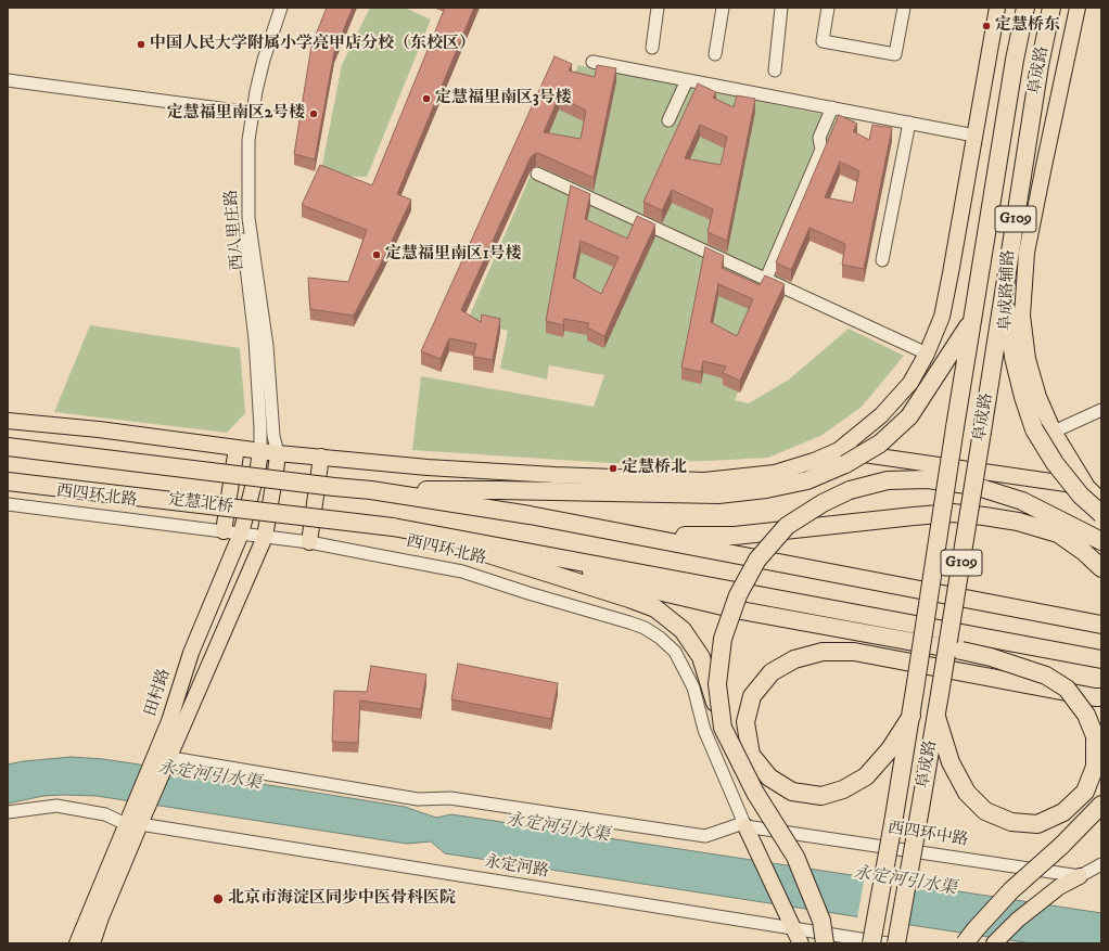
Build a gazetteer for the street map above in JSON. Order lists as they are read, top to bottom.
{
  "streets": {
    "highway": ["阜成路", "G109", "定慧北桥"],
    "main road": ["阜成路辅路", "田村路"],
    "street": [
      "西八里庄路",
      "西四环北路",
      "西四环中路",
      "永定河路"
    ]
  },
  "crossings": [
    ["西八里庄路", "田村路"],
    ["西四环北路", "田村路"],
    ["西四环北路", "西四环中路"],
    ["田村路", "永定河路"]
  ],
  "water": ["永定河引水渠"],
  "places": [
    "定慧桥东",
    "中国人民大学附属小学亮甲店分校（东校区）",
    "定慧福里南区3号楼",
    "定慧福里南区2号楼",
    "定慧福里南区1号楼",
    "定慧桥北",
    "北京市海淀区同步中医骨科医院"
  ]
}
